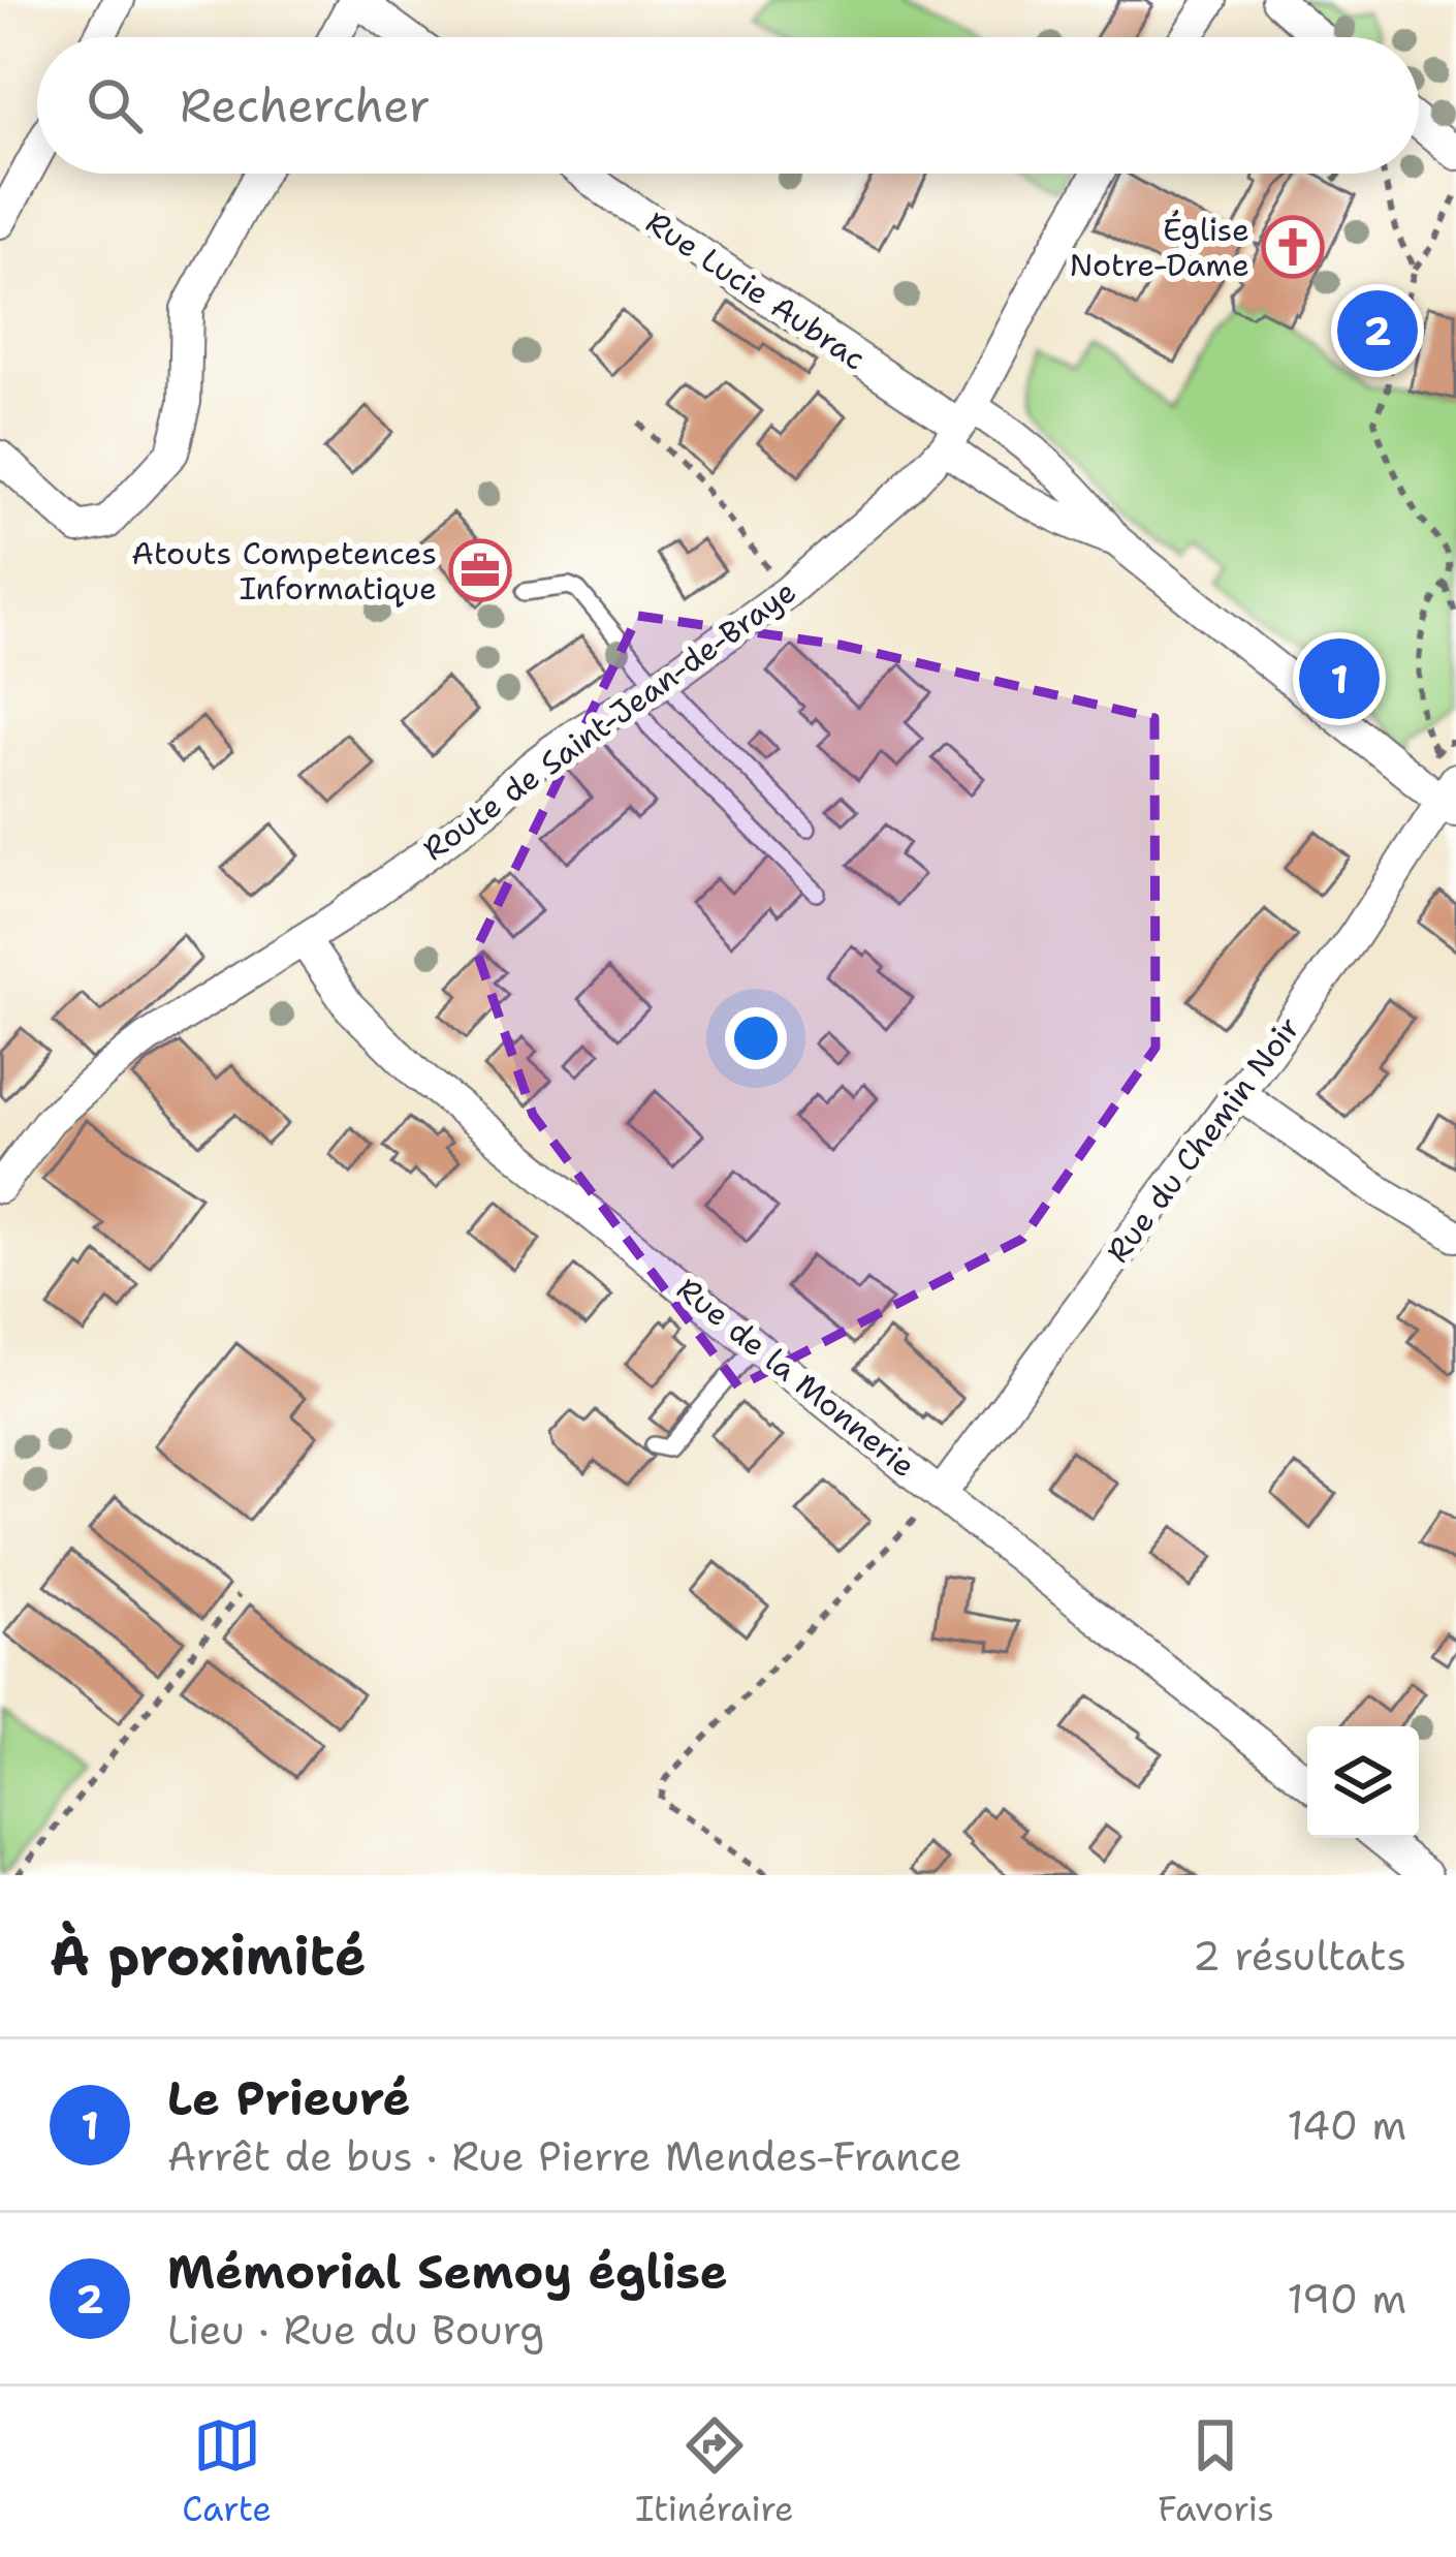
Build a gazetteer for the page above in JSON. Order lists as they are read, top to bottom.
{
  "streets": {
    "street": [
      "Rue Lucie Aubrac",
      "Route de Saint-Jean-de-Braye",
      "Rue du Chemin Noir",
      "Rue de la Monnerie"
    ]
  },
  "crossings": [
    ["Rue Lucie Aubrac", "Route de Saint-Jean-de-Braye"],
    ["Route de Saint-Jean-de-Braye", "Rue de la Monnerie"],
    ["Rue du Chemin Noir", "Rue de la Monnerie"]
  ],
  "places": {
    "church": ["Église Notre-Dame"],
    "office": ["Atouts Competences Informatique"]
  },
  "page": {
    "search": "Rechercher",
    "pins": ["2", "1"],
    "heading": ["À proximité", "2 résultats"],
    "list": [
      {
        "mark": "1",
        "name": "Le Prieuré",
        "note": "Arrêt de bus · Rue Pierre Mendes-France",
        "value": "140 m"
      },
      {
        "mark": "2",
        "name": "Mémorial Semoy église",
        "note": "Lieu · Rue du Bourg",
        "value": "190 m"
      }
    ],
    "nav": ["Carte", "Itinéraire", "Favoris"]
  }
}
